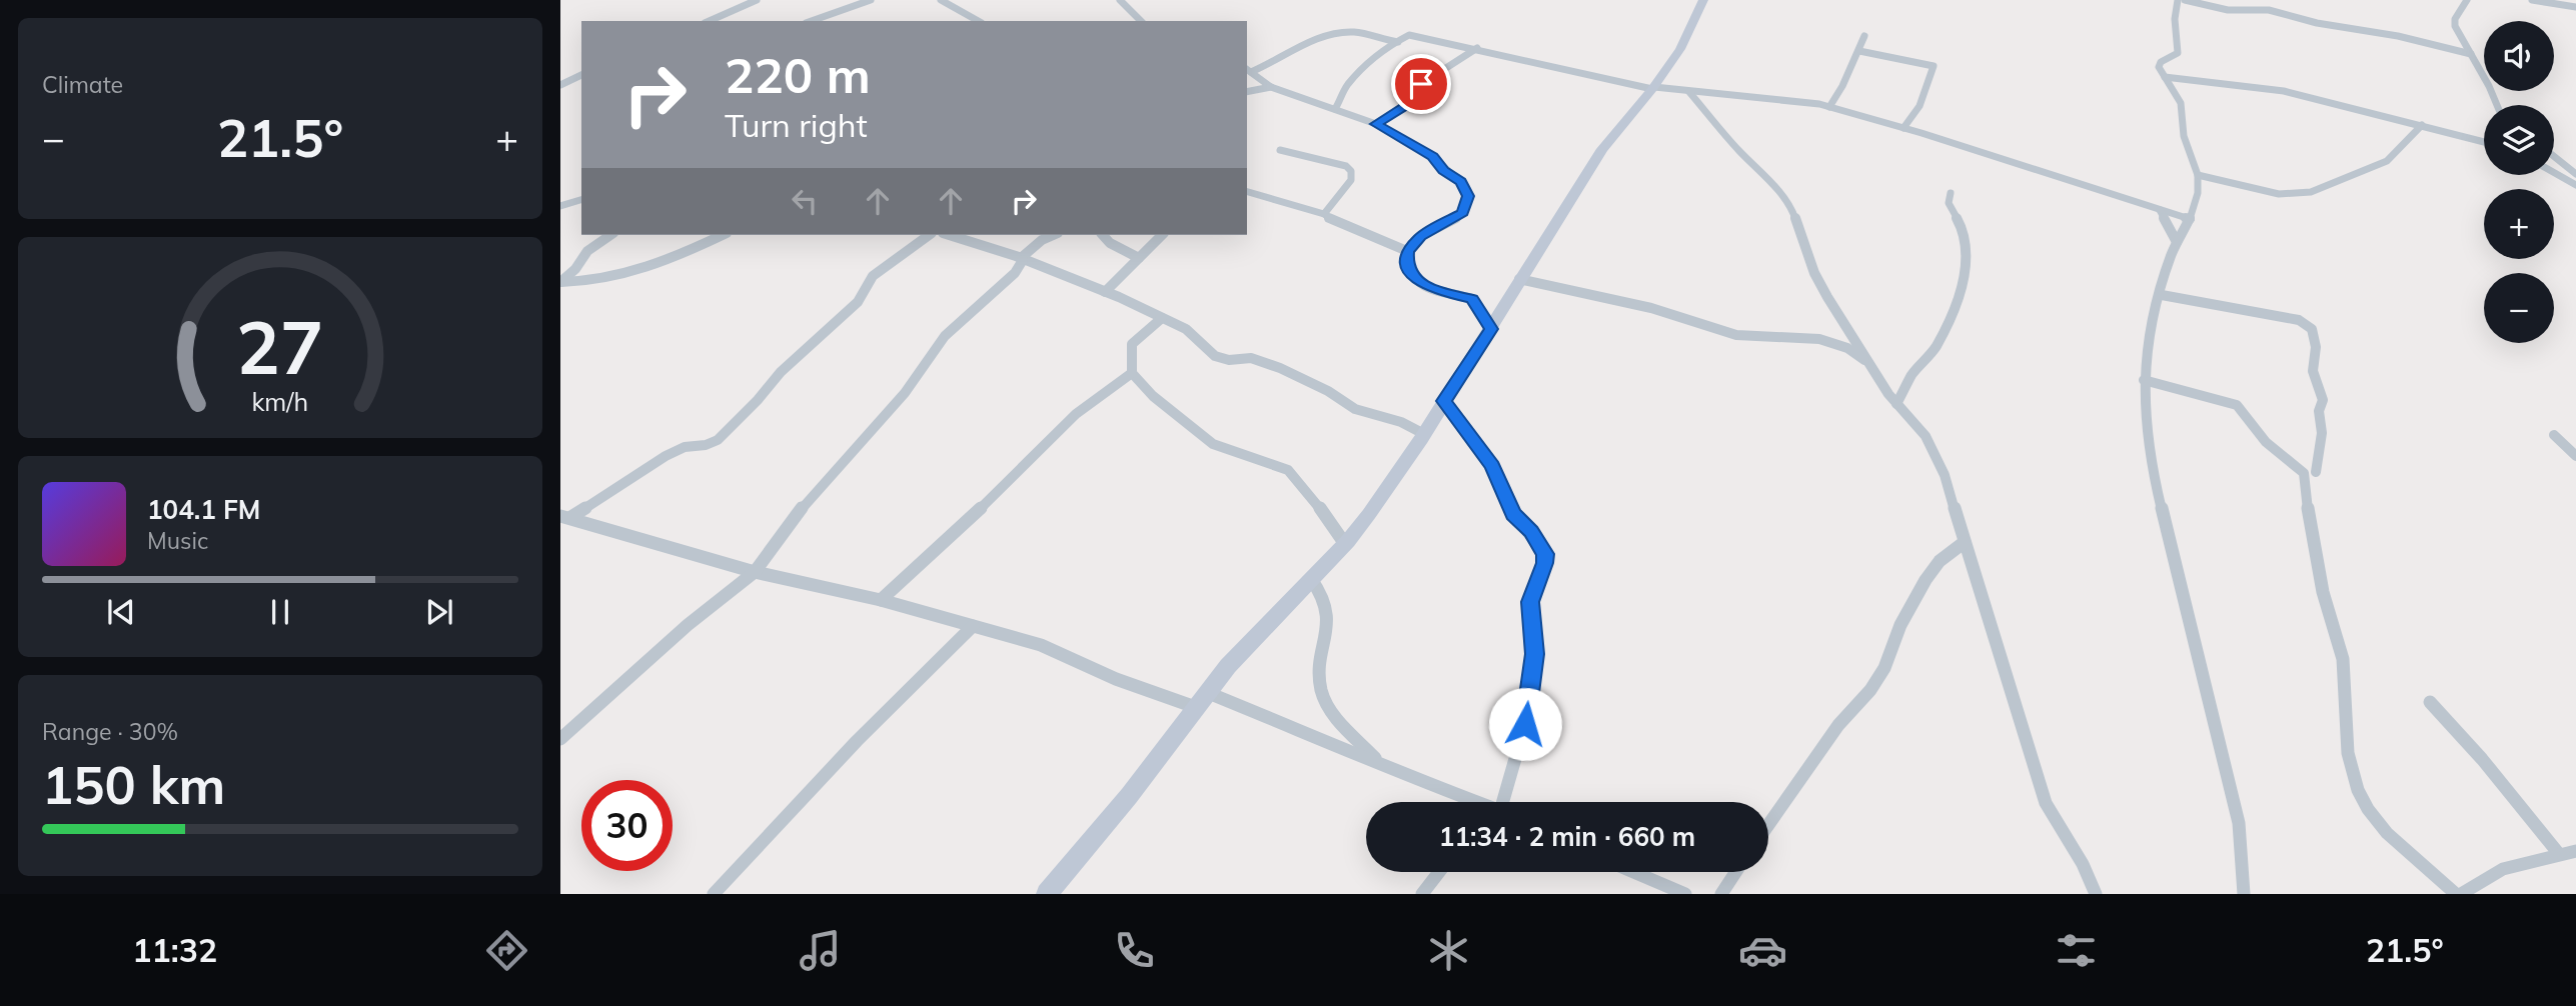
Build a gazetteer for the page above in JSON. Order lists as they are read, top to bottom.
{
  "page": {
    "tile": [
      "Climate",
      ["Range · 30%", "150 km"]
    ],
    "map_buttons": ["+", "−"],
    "turn": ["220 m", "Turn right"],
    "heat": ["−", "21.5°", "+"],
    "song": ["104.1 FM", "Music"],
    "limit": "30",
    "trip": "11:34 · 2 min · 660 m",
    "tabs": ["11:32", "21.5°"],
    "gauge": ["27", "km/h"]
  }
}
